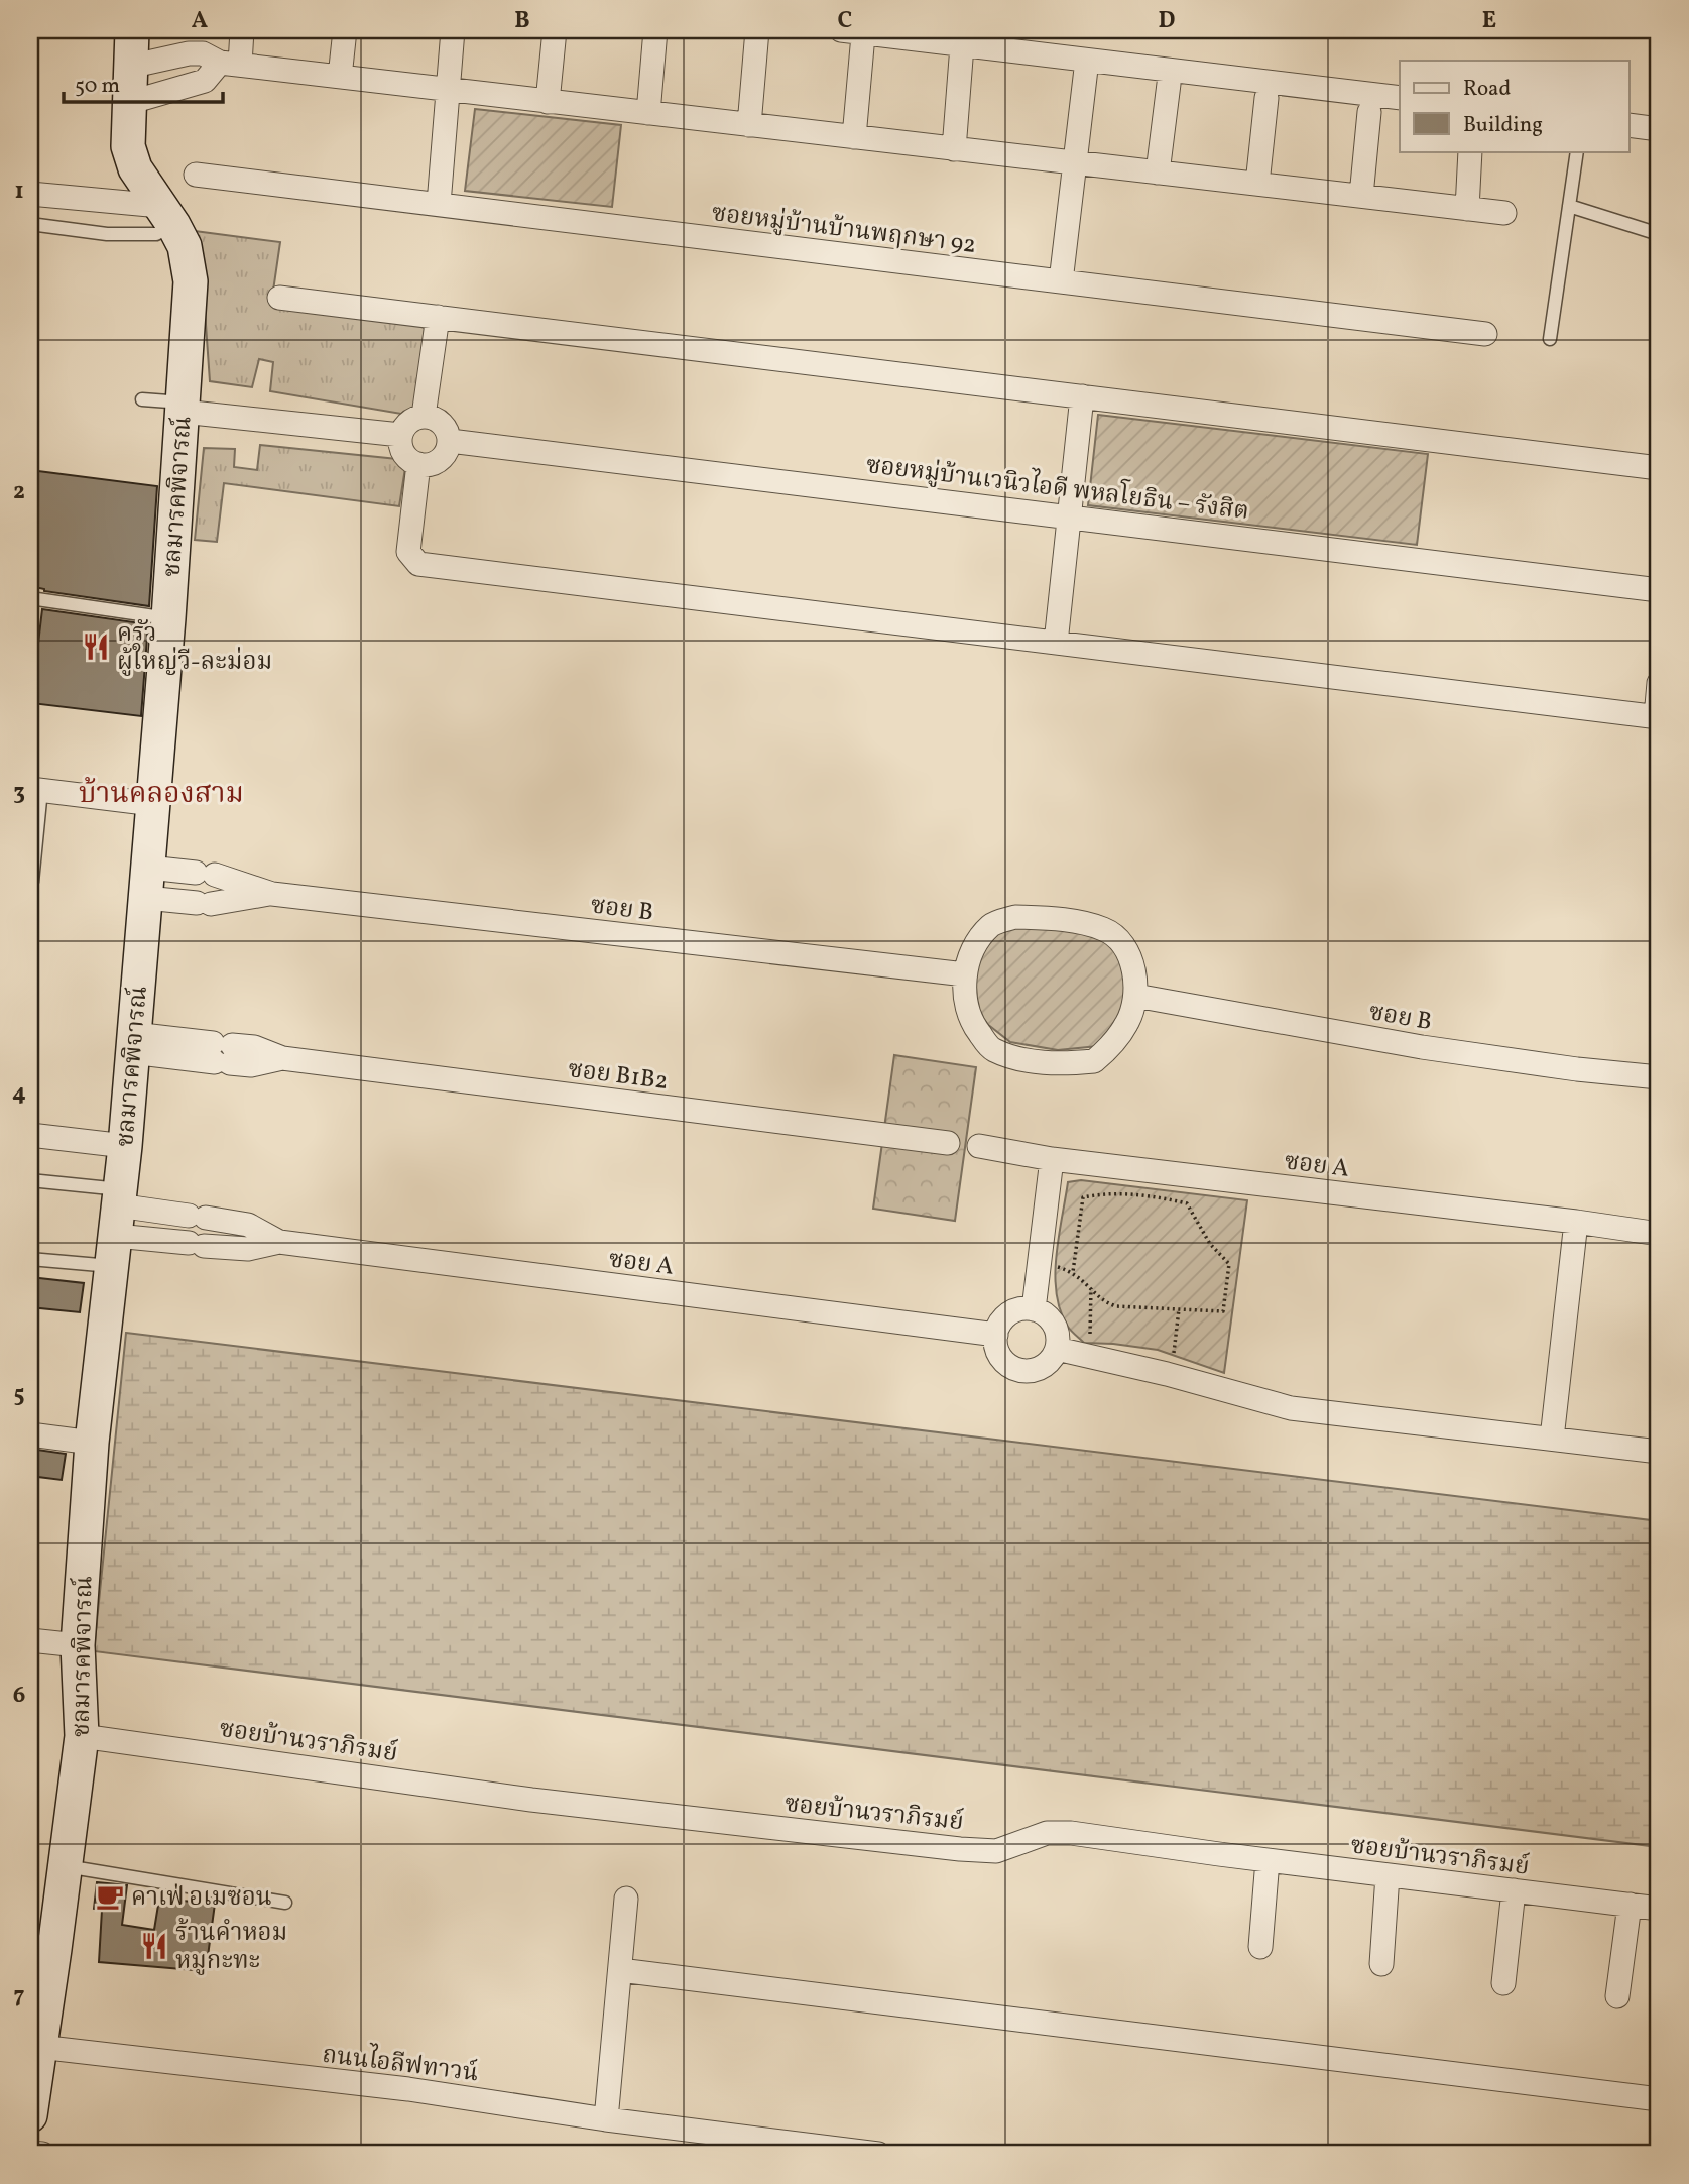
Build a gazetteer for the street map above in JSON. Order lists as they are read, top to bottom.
{
  "streets": {
    "street": [
      "ซอยหมู่บ้านบ้านพฤกษา 92",
      "ซอยหมู่บ้านเวนิวไอดี พหลโยธิน – รังสิต",
      "ชลมารคพิจารณ์",
      "ซอย B",
      "ซอย B1B2",
      "ซอย A",
      "ซอยบ้านวราภิรมย์",
      "ถนนไอลีฟทาวน์"
    ]
  },
  "crossings": [
    ["ชลมารคพิจารณ์", "ซอย B"],
    ["ชลมารคพิจารณ์", "ซอย B1B2"],
    ["ชลมารคพิจารณ์", "ซอย A"],
    ["ชลมารคพิจารณ์", "ซอยบ้านวราภิรมย์"],
    ["ชลมารคพิจารณ์", "ถนนไอลีฟทาวน์"]
  ],
  "districts": ["บ้านคลองสาม"],
  "places": {
    "restaurant": ["ครัว ผู้ใหญ่วี-ละม่อม", "ร้านคำหอม หมูกะทะ"],
    "cafe": ["คาเฟ่ อเมซอน"]
  },
  "legend": ["Road", "Building"],
  "scale_bar": "50 m",
  "grid": {
    "columns": [
      "A",
      "B",
      "C",
      "D",
      "E"
    ],
    "rows": [
      "1",
      "2",
      "3",
      "4",
      "5",
      "6",
      "7"
    ]
  }
}
